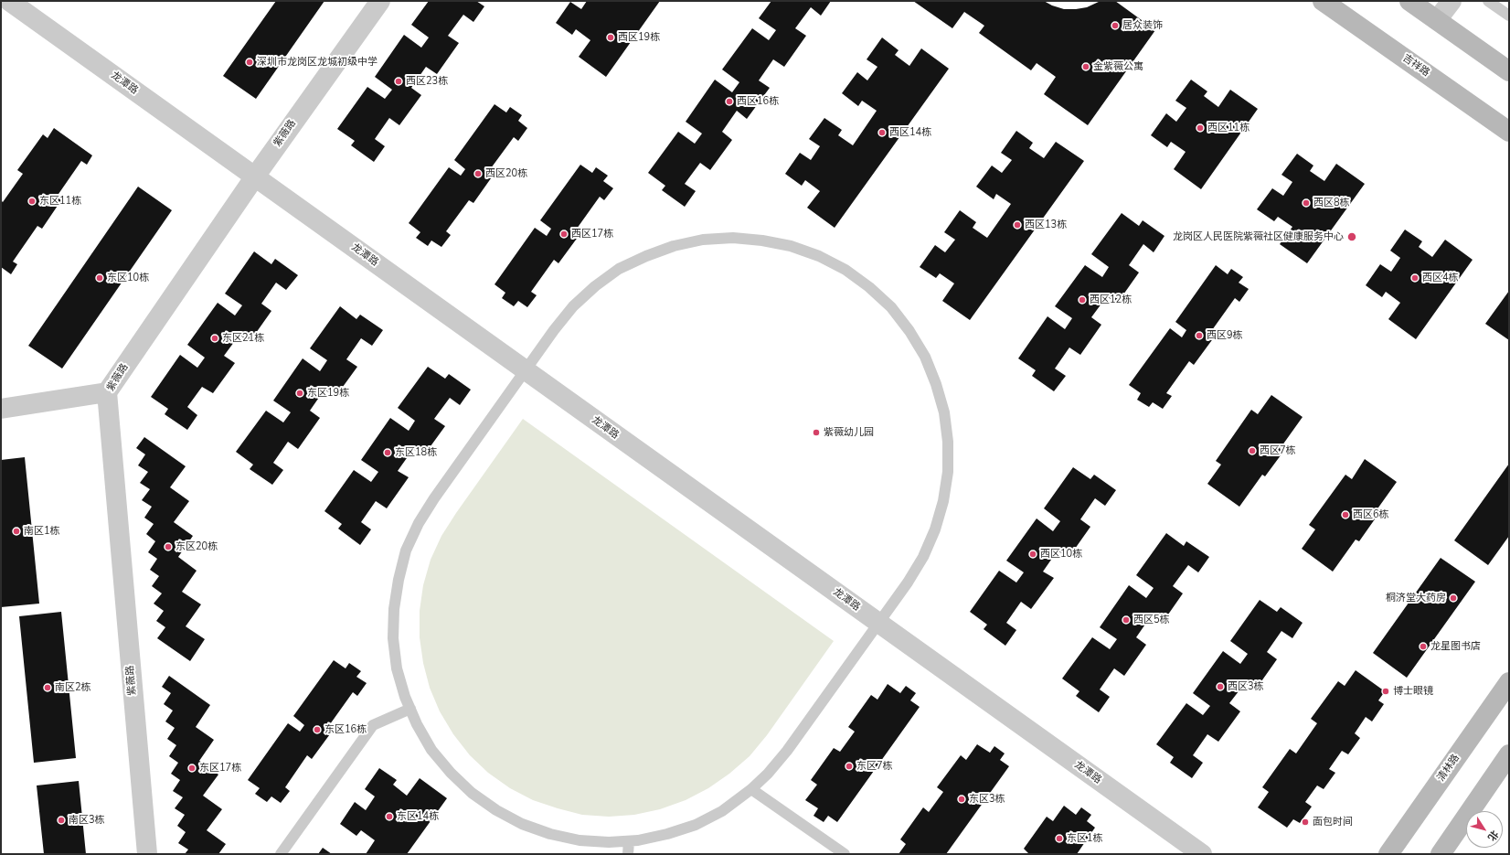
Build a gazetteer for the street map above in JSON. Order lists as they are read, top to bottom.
{
  "streets": {
    "main road": ["吉祥路", "清林路"],
    "street": ["龙潭路", "紫薇路"]
  },
  "crossings": [
    ["龙潭路", "紫薇路"]
  ],
  "places": [
    "居众装饰",
    "西区19栋",
    "深圳市龙岗区龙城初级中学",
    "金紫薇公寓",
    "西区23栋",
    "西区16栋",
    "西区11栋",
    "西区14栋",
    "西区20栋",
    "东区11栋",
    "西区8栋",
    "西区13栋",
    "西区17栋",
    "龙岗区人民医院紫薇社区健康服务中心",
    "东区10栋",
    "西区4栋",
    "西区12栋",
    "西区9栋",
    "东区21栋",
    "东区19栋",
    "紫薇幼儿园",
    "西区7栋",
    "东区18栋",
    "西区6栋",
    "南区1栋",
    "东区20栋",
    "西区10栋",
    "桐济堂大药房",
    "西区5栋",
    "龙星图书店",
    "西区3栋",
    "南区2栋",
    "博士眼镜",
    "东区16栋",
    "东区7栋",
    "东区17栋",
    "东区3栋",
    "东区14栋",
    "南区3栋",
    "面包时间",
    "东区1栋"
  ],
  "north": "bottom right"
}
